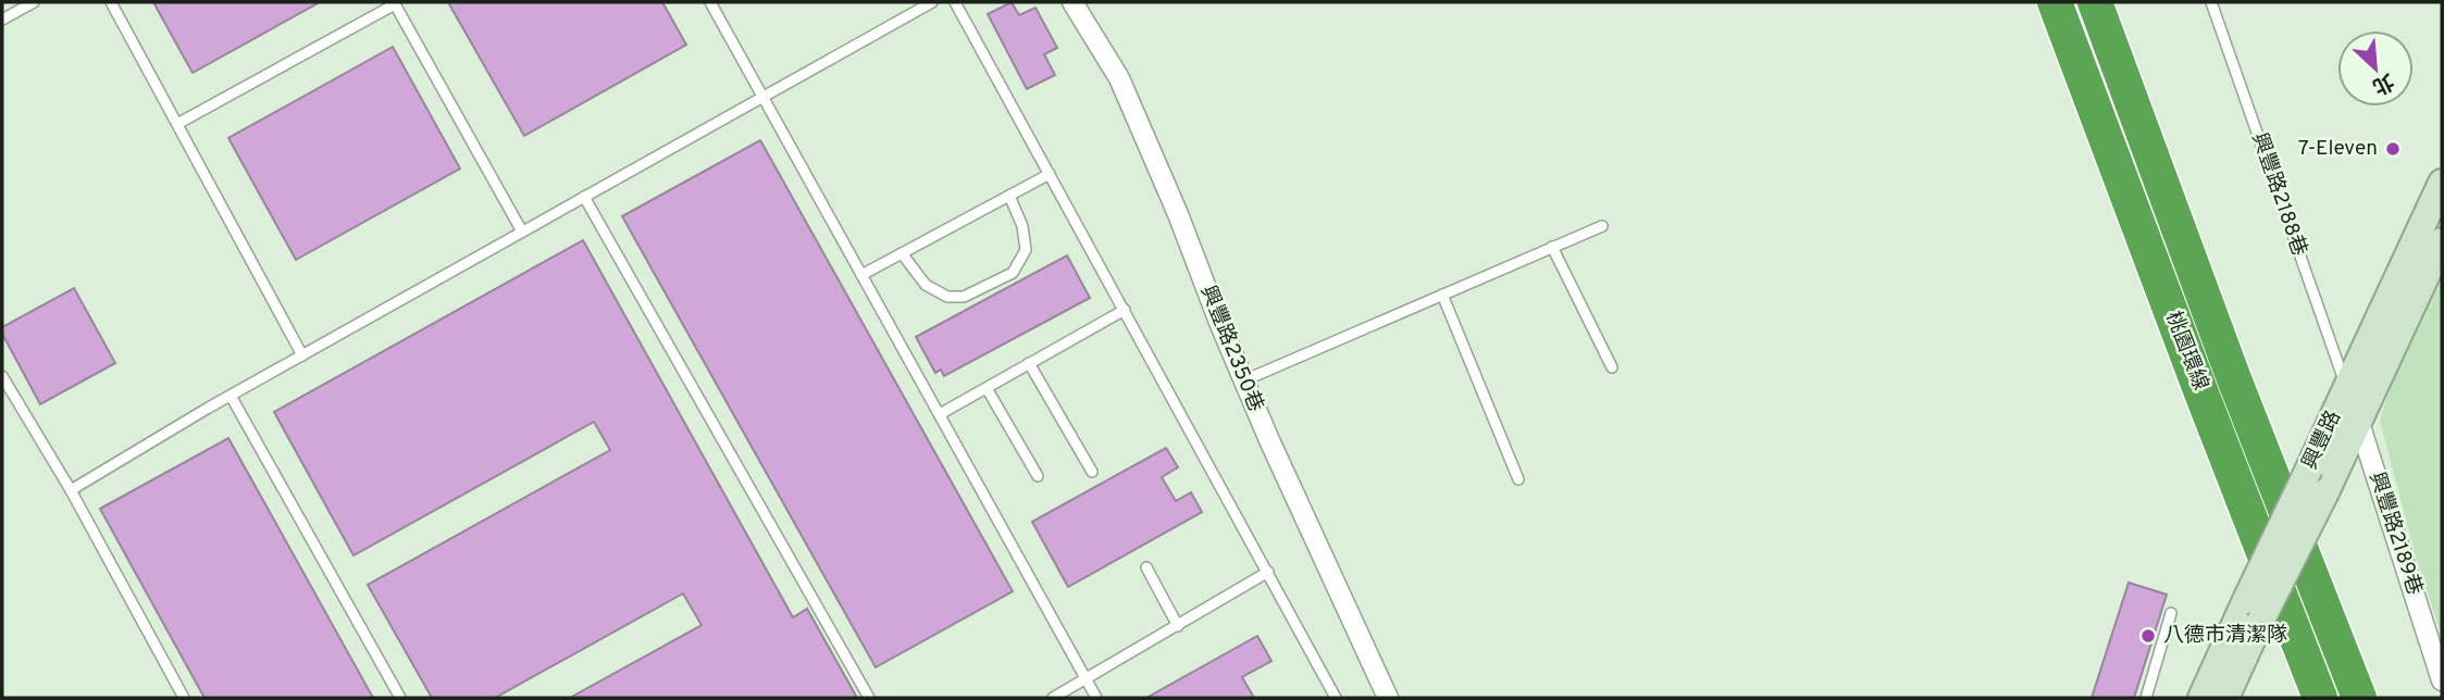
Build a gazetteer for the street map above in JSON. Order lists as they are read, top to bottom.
{
  "streets": {
    "highway": ["桃園環線"],
    "main road": ["興豐路"],
    "street": ["興豐路2350巷", "興豐路2189巷"],
    "lane": ["興豐路2188巷"]
  },
  "crossings": [
    ["興豐路2188巷", "興豐路"],
    ["興豐路2188巷", "興豐路2189巷"],
    ["興豐路", "興豐路2189巷"]
  ],
  "places": ["7-Eleven", "八德市清潔隊"],
  "north": "bottom right"
}
